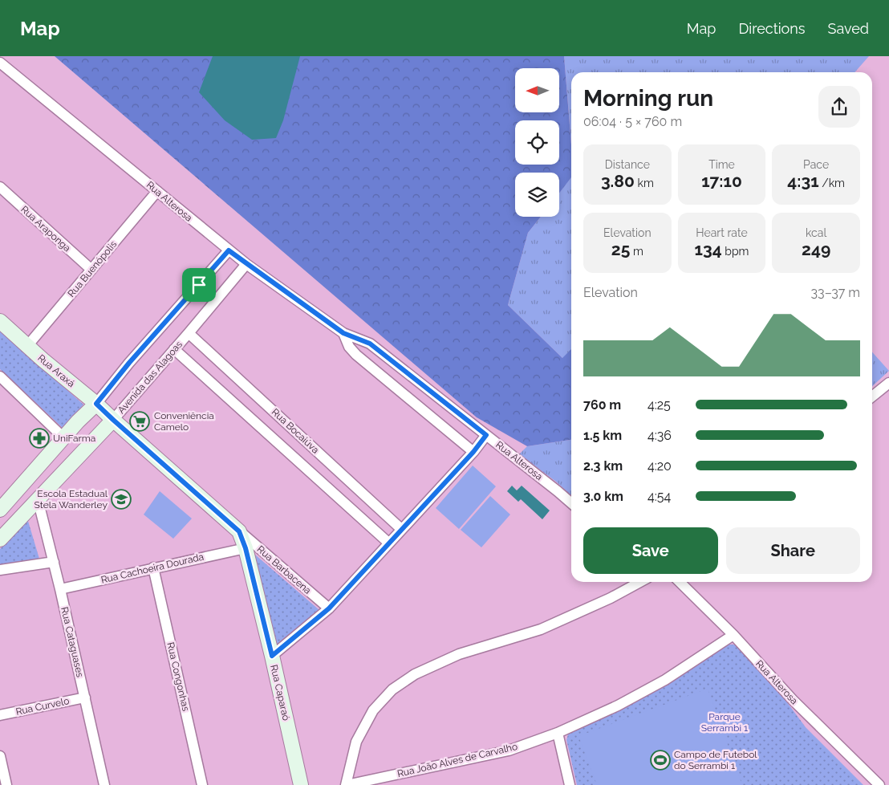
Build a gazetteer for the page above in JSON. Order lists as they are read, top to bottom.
{
  "streets": {
    "main road": [
      "Rua Araxá",
      "Avenida das Alagoas",
      "Rua Barbacena",
      "Rua Caparaó"
    ],
    "street": [
      "Rua Alterosa",
      "Rua Araponga",
      "Rua Buenópolis",
      "Rua Bocaiúva",
      "Rua Cachoeira Dourada",
      "Rua Cataguases",
      "Rua Congonhas",
      "Rua Curvelo",
      "Rua João Alves de Carvalho"
    ]
  },
  "crossings": [
    ["Rua Alterosa", "Rua Buenópolis"],
    ["Rua Alterosa", "Avenida das Alagoas"],
    ["Rua Alterosa", "Rua João Alves de Carvalho"],
    ["Rua Araponga", "Rua Buenópolis"],
    ["Rua Buenópolis", "Rua Araxá"],
    ["Rua Araxá", "Avenida das Alagoas"],
    ["Rua Araxá", "Rua Barbacena"],
    ["Avenida das Alagoas", "Rua Bocaiúva"],
    ["Avenida das Alagoas", "Rua Barbacena"],
    ["Avenida das Alagoas", "Rua Cataguases"],
    ["Rua Cachoeira Dourada", "Rua Cataguases"],
    ["Rua Cachoeira Dourada", "Rua Congonhas"],
    ["Rua Cachoeira Dourada", "Rua Caparaó"],
    ["Rua Barbacena", "Rua Caparaó"],
    ["Rua Cataguases", "Rua Curvelo"]
  ],
  "parks": ["Parque Serrambi 1"],
  "places": {
    "supermarket": ["Conveniência Camelo"],
    "pharmacy": ["UniFarma"],
    "school or university": ["Escola Estadual Stela Wanderley"],
    "sports": ["Campo de Futebol do Serrambi 1"]
  },
  "north": "left",
  "page": {
    "header": "Map",
    "nav": ["Map", "Directions", "Saved"],
    "heading": ["Morning run", "06:04 · 5 × 760 m"],
    "stats": [
      ["Distance", "3.80 km"],
      ["Time", "17:10"],
      ["Pace", "4:31 /km"],
      ["Elevation", "25 m"],
      ["Heart rate", "134 bpm"],
      ["kcal", "249"]
    ],
    "chart": ["Elevation", "33–37 m"],
    "list": [
      {
        "name": "760 m",
        "note": "4:25"
      },
      {
        "name": "1.5 km",
        "note": "4:36"
      },
      {
        "name": "2.3 km",
        "note": "4:20"
      },
      {
        "name": "3.0 km",
        "note": "4:54"
      }
    ],
    "buttons": ["Save", "Share"]
  }
}
